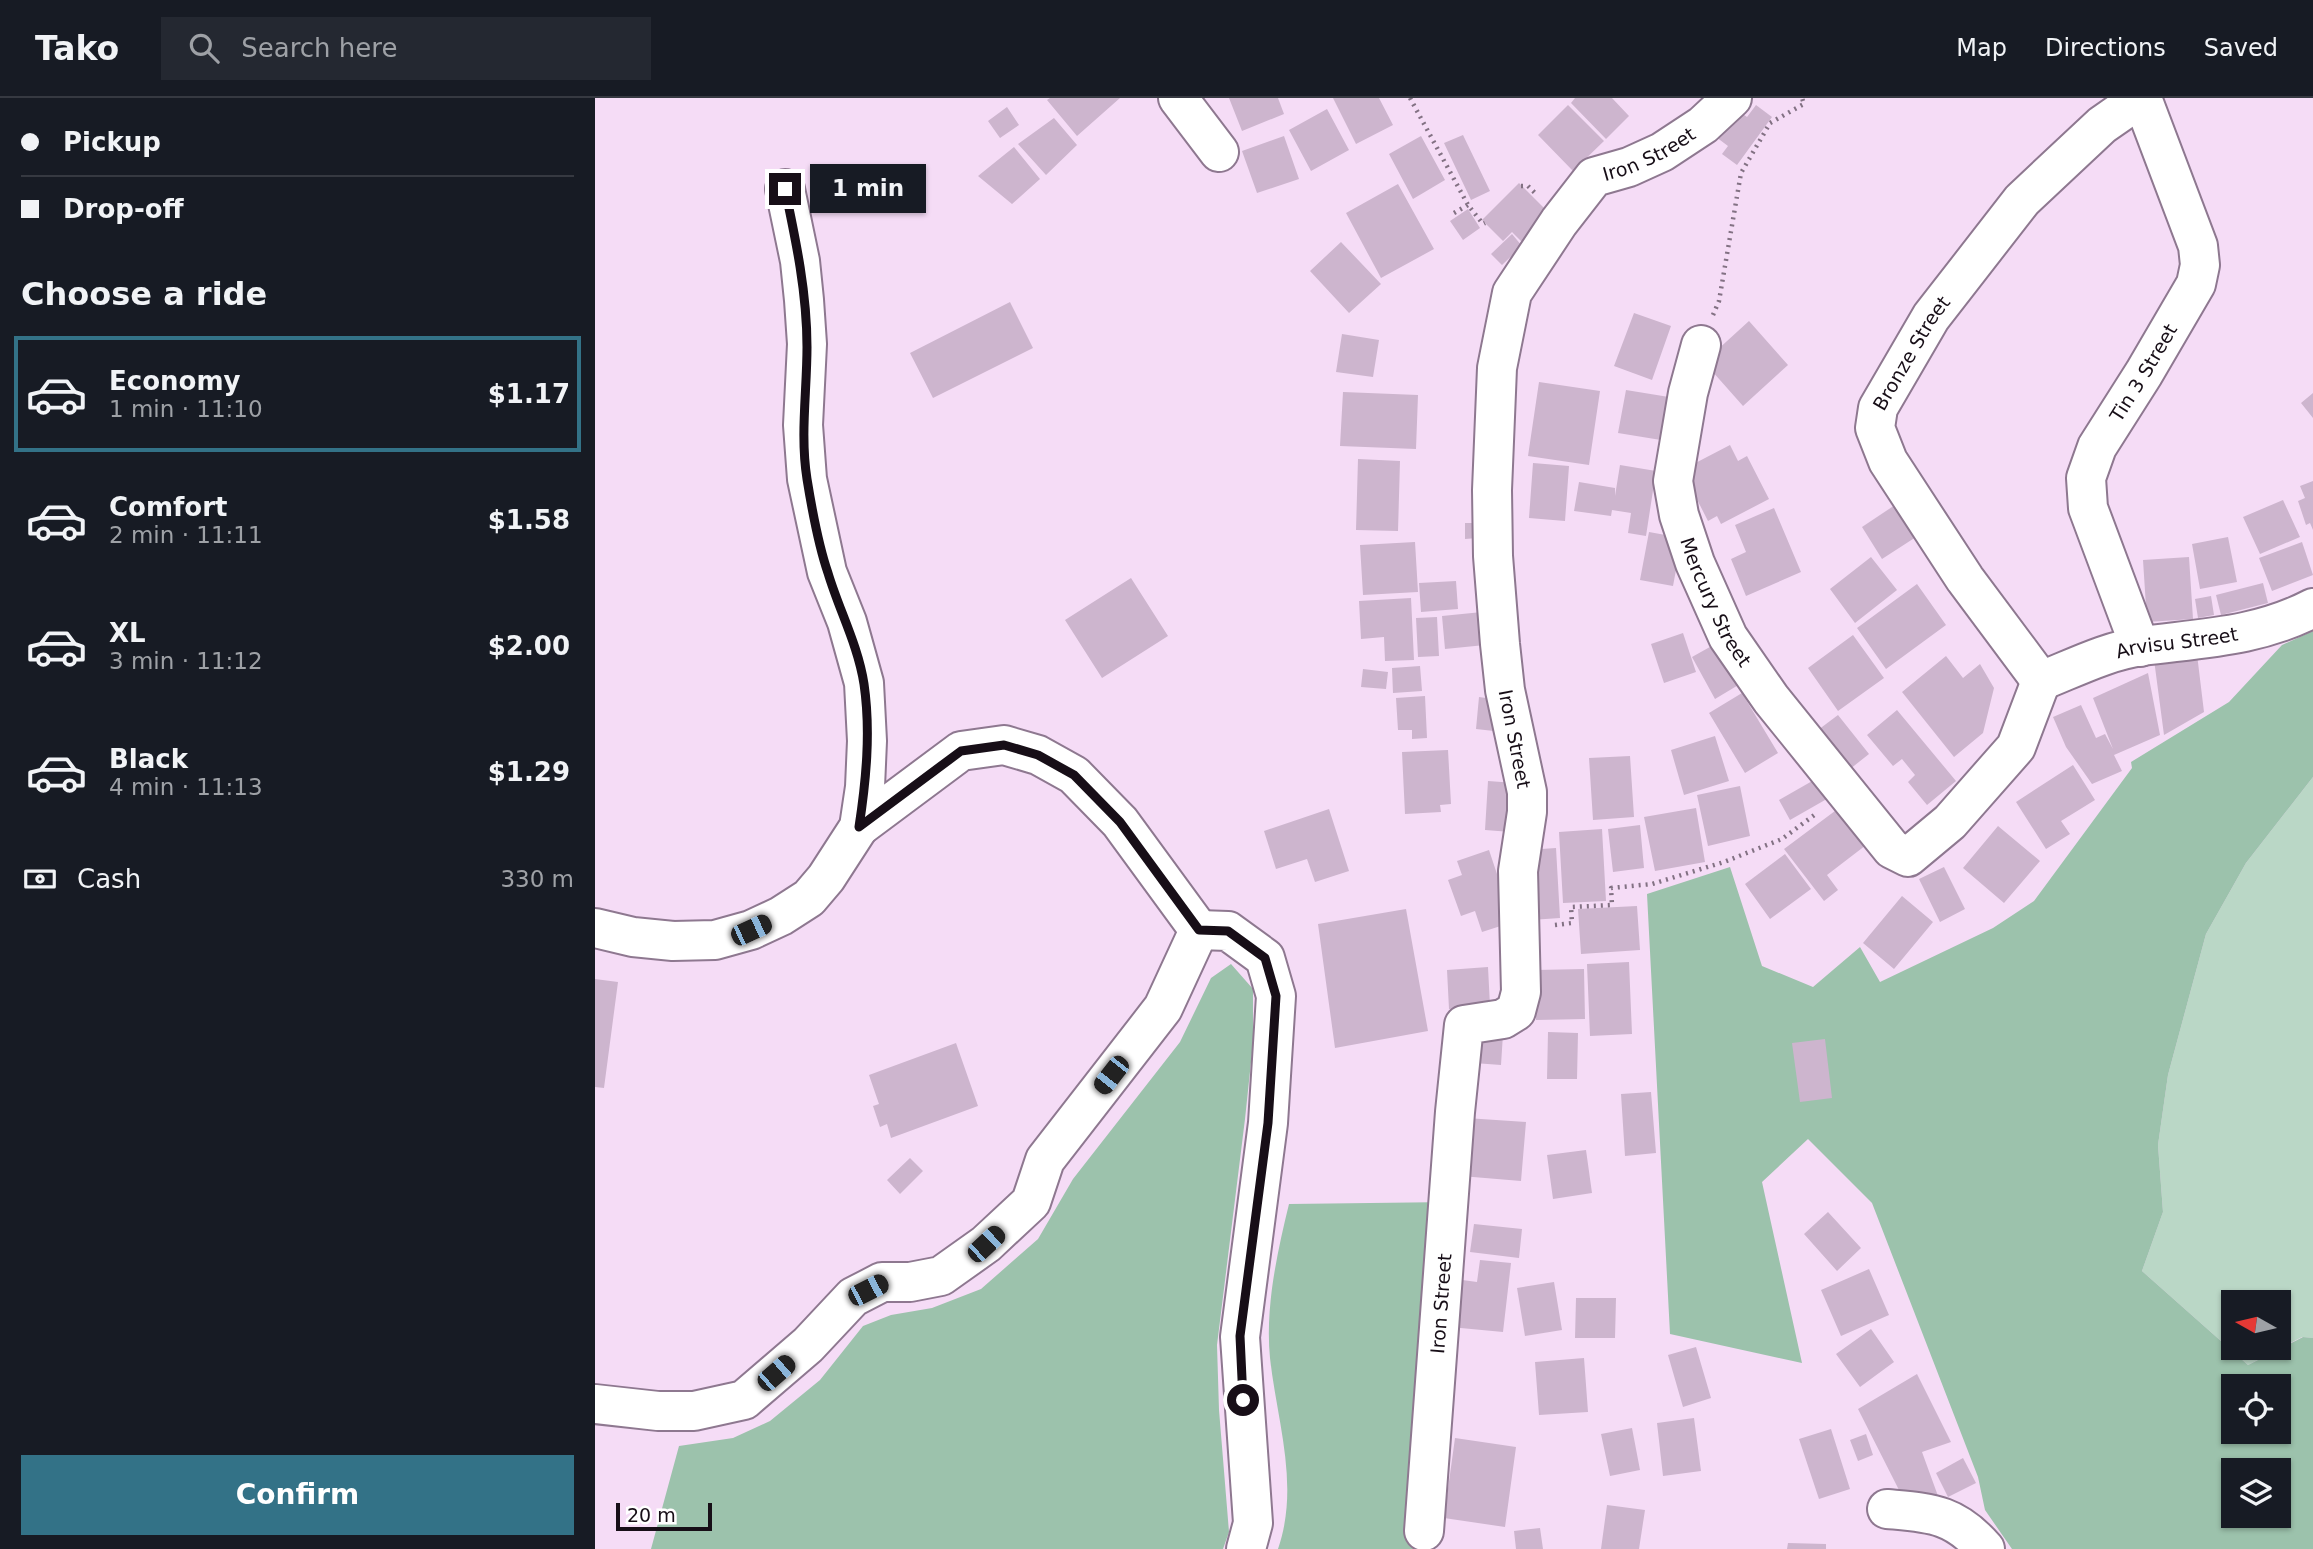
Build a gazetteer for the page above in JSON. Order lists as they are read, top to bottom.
{
  "streets": {
    "street": [
      "Iron Street",
      "Bronze Street",
      "Tin 3 Street",
      "Mercury Street",
      "Arvisu Street"
    ]
  },
  "crossings": [
    ["Bronze Street", "Tin 3 Street"],
    ["Bronze Street", "Mercury Street"],
    ["Bronze Street", "Arvisu Street"],
    ["Tin 3 Street", "Arvisu Street"],
    ["Mercury Street", "Arvisu Street"]
  ],
  "scale_bar": "20 m",
  "north": "left",
  "page": {
    "header": "Tako",
    "search": "Search here",
    "nav": ["Map", "Directions", "Saved"],
    "banner": ["Pickup", "Drop-off"],
    "bubble": "1 min",
    "heading": "Choose a ride",
    "list": [
      {
        "name": "Economy",
        "note": "1 min · 11:10",
        "value": "$1.17"
      },
      {
        "name": "Comfort",
        "note": "2 min · 11:11",
        "value": "$1.58"
      },
      {
        "name": "XL",
        "note": "3 min · 11:12",
        "value": "$2.00"
      },
      {
        "name": "Black",
        "note": "4 min · 11:13",
        "value": "$1.29"
      }
    ],
    "pay": ["Cash", "330 m"],
    "buttons": "Confirm",
    "scale": "20 m"
  }
}
